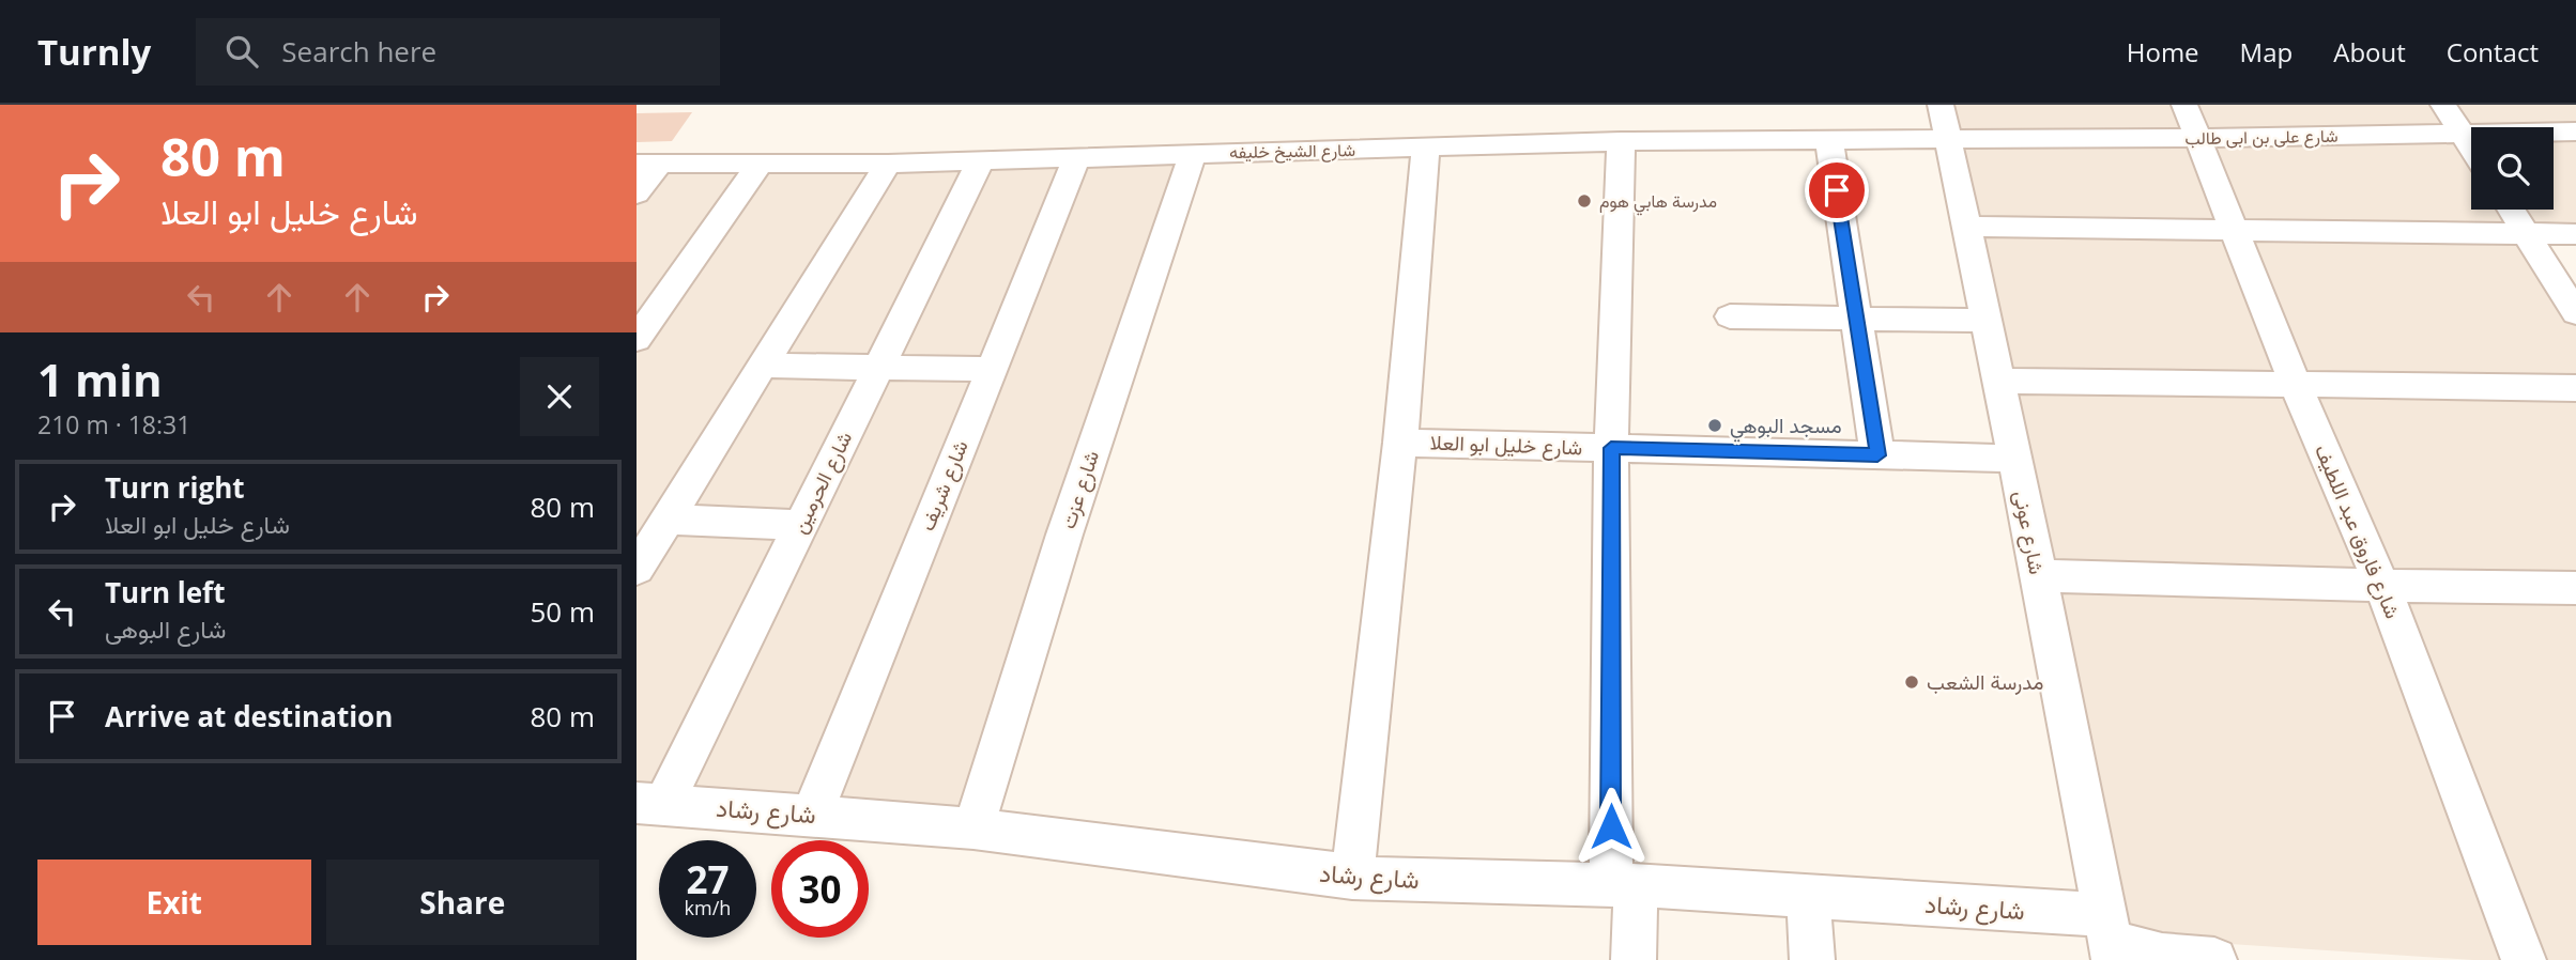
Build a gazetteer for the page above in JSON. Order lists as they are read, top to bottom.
{
  "streets": {
    "street": [
      "شارع على بن ابى طالب",
      "شارع الشيخ خليفه",
      "شارع خليل ابو العلا",
      "شارع الحرمين",
      "شارع شريف",
      "شارع عزت",
      "شارع فاروق عبد اللطيف",
      "شارع عونى",
      "شارع رشاد"
    ]
  },
  "crossings": [
    ["شارع على بن ابى طالب", "شارع الشيخ خليفه"],
    ["شارع على بن ابى طالب", "شارع فاروق عبد اللطيف"],
    ["شارع على بن ابى طالب", "شارع عونى"],
    ["شارع الشيخ خليفه", "شارع الحرمين"],
    ["شارع الشيخ خليفه", "شارع شريف"],
    ["شارع الشيخ خليفه", "شارع عزت"],
    ["شارع الشيخ خليفه", "شارع عونى"],
    ["شارع خليل ابو العلا", "شارع عونى"],
    ["شارع الحرمين", "شارع رشاد"],
    ["شارع شريف", "شارع رشاد"],
    ["شارع عزت", "شارع رشاد"],
    ["شارع عونى", "شارع رشاد"]
  ],
  "places": ["مدرسة هابي هوم", "مسجد البوهي", "مدرسة الشعب"],
  "page": {
    "header": "Turnly",
    "search": "Search here",
    "nav": [
      "Home",
      "Map",
      "About",
      "Contact"
    ],
    "turn": ["80 m", "شارع خليل ابو العلا"],
    "heading": ["1 min", "210 m · 18:31"],
    "list": [
      {
        "name": "Turn right",
        "note": "شارع خليل ابو العلا",
        "value": "80 m"
      },
      {
        "name": "Turn left",
        "note": "شارع البوهى",
        "value": "50 m"
      },
      {
        "name": "Arrive at destination",
        "value": "80 m"
      }
    ],
    "speed": "27 km/h",
    "limit": "30",
    "buttons": ["Exit", "Share"]
  }
}
